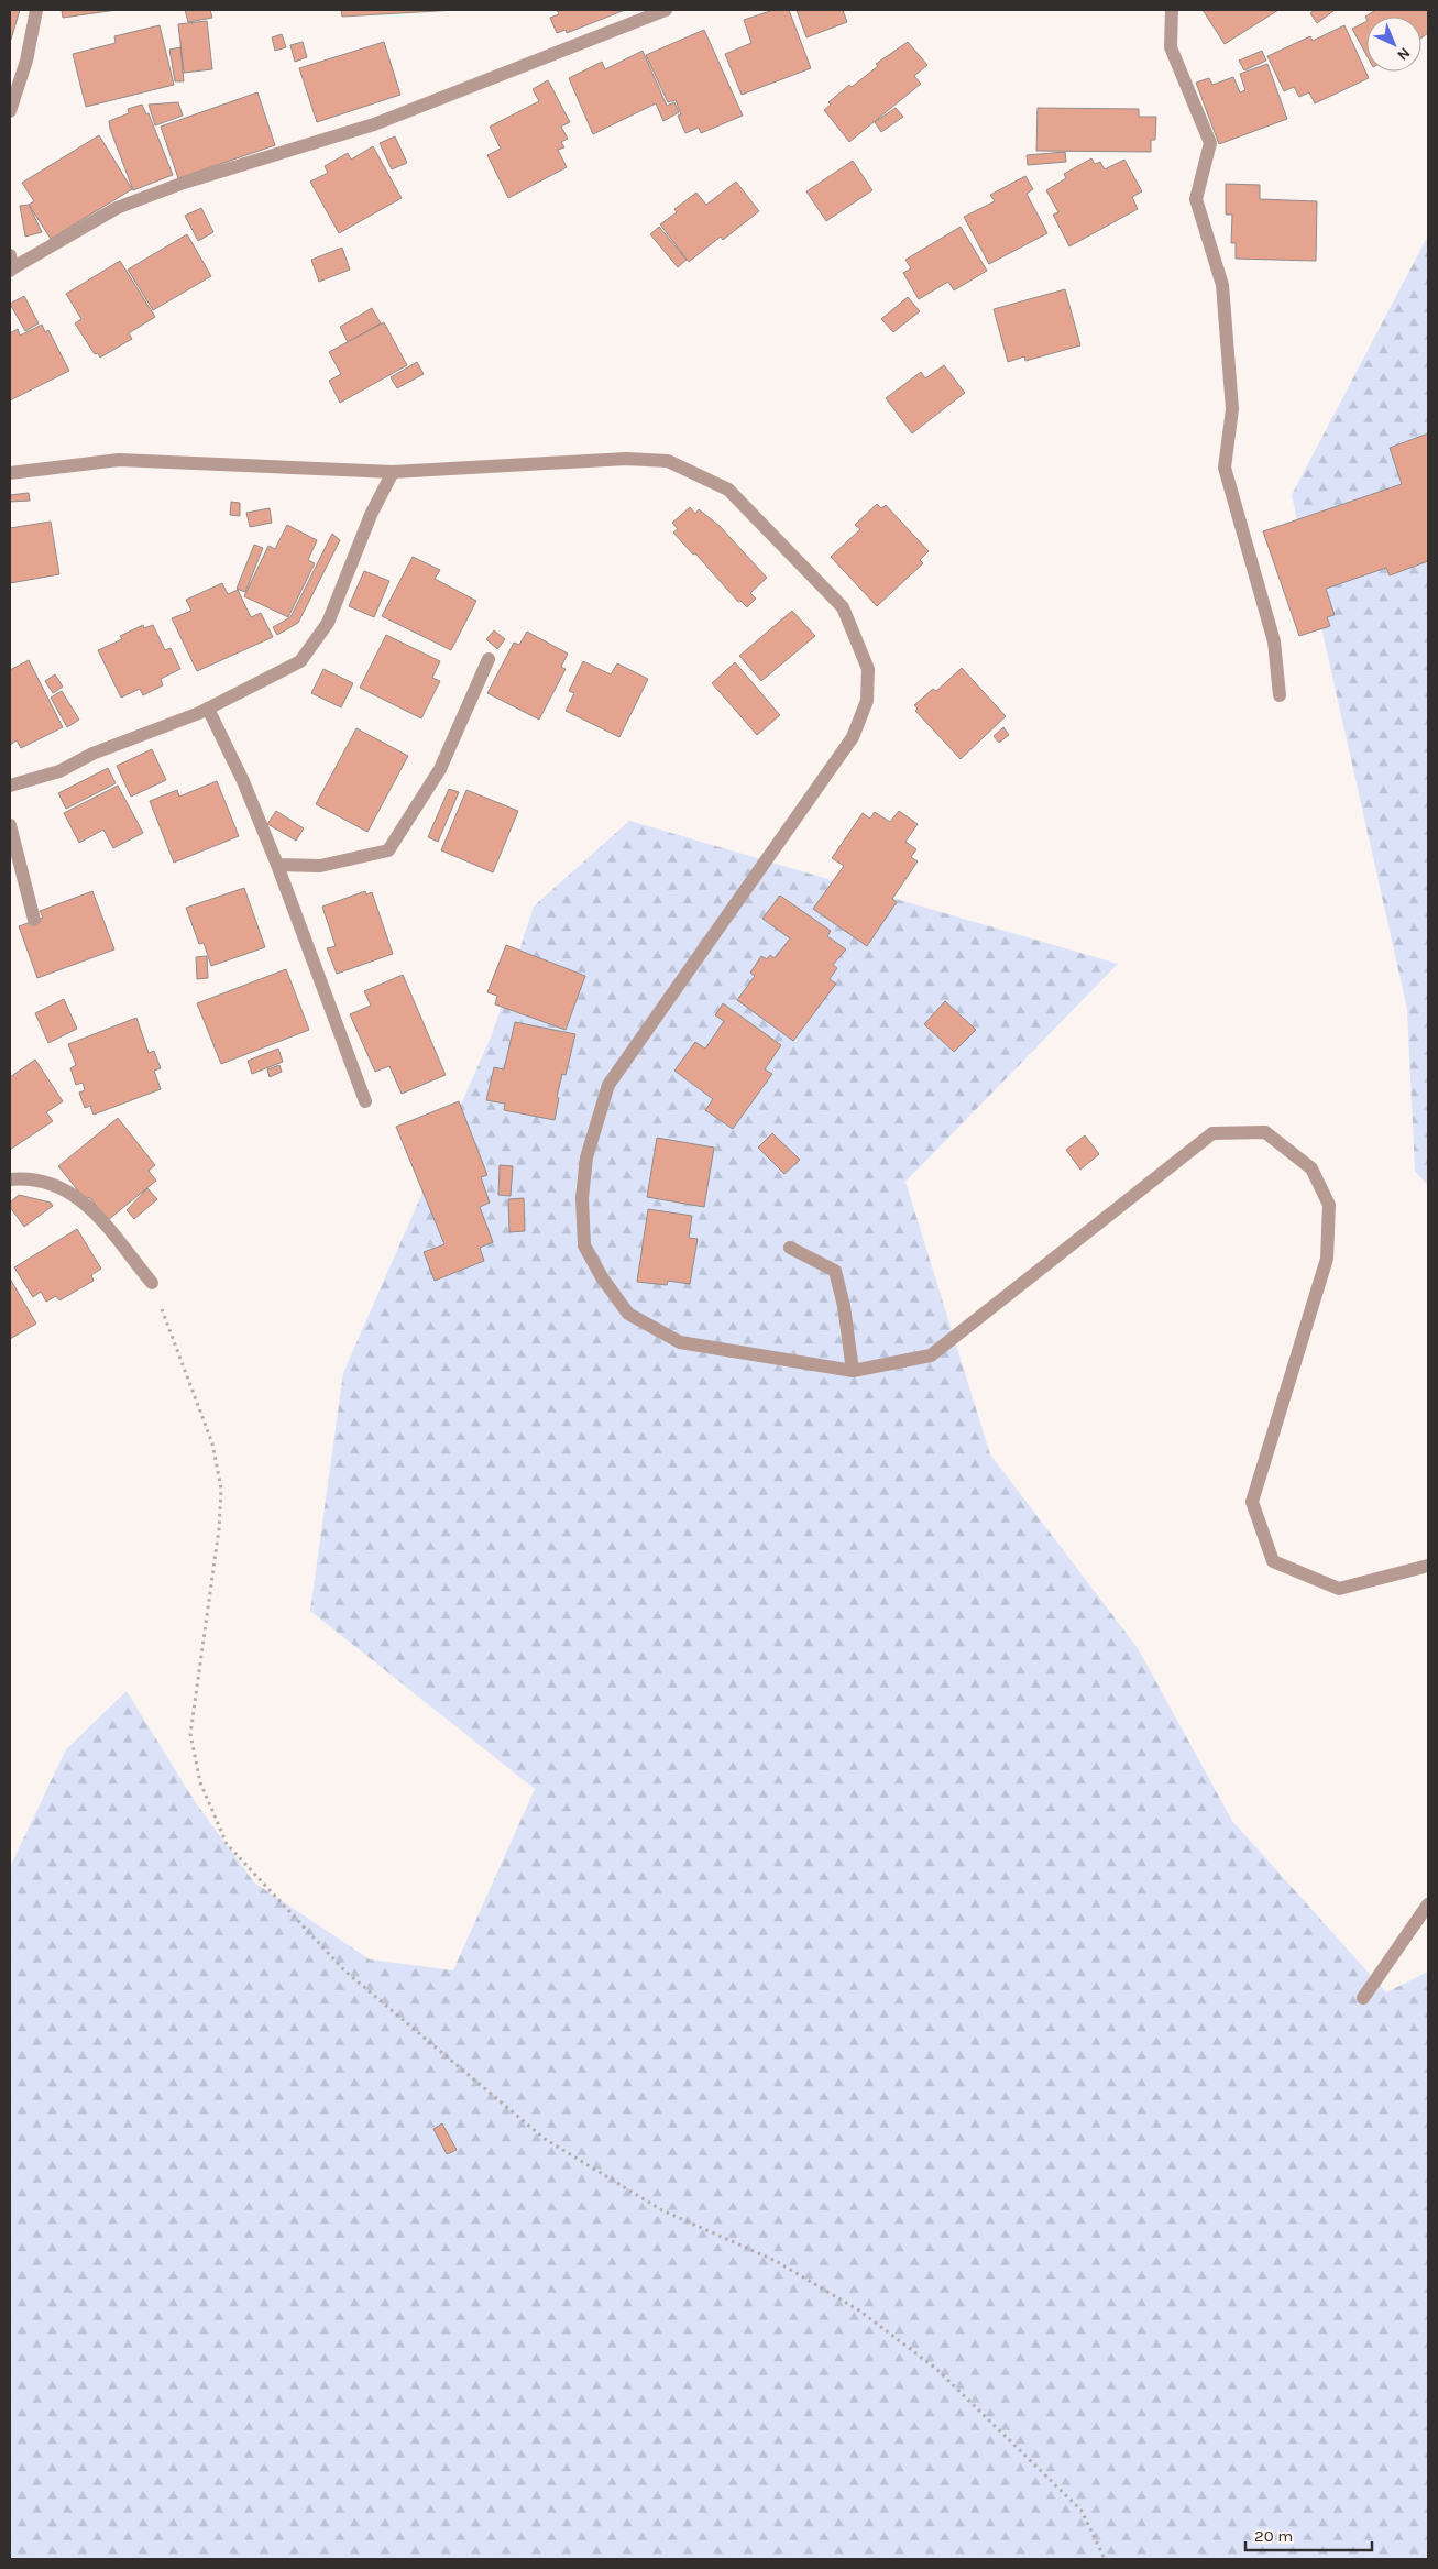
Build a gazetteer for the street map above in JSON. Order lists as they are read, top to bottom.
{
  "scale_bar": "20 m",
  "north": "bottom right"
}
